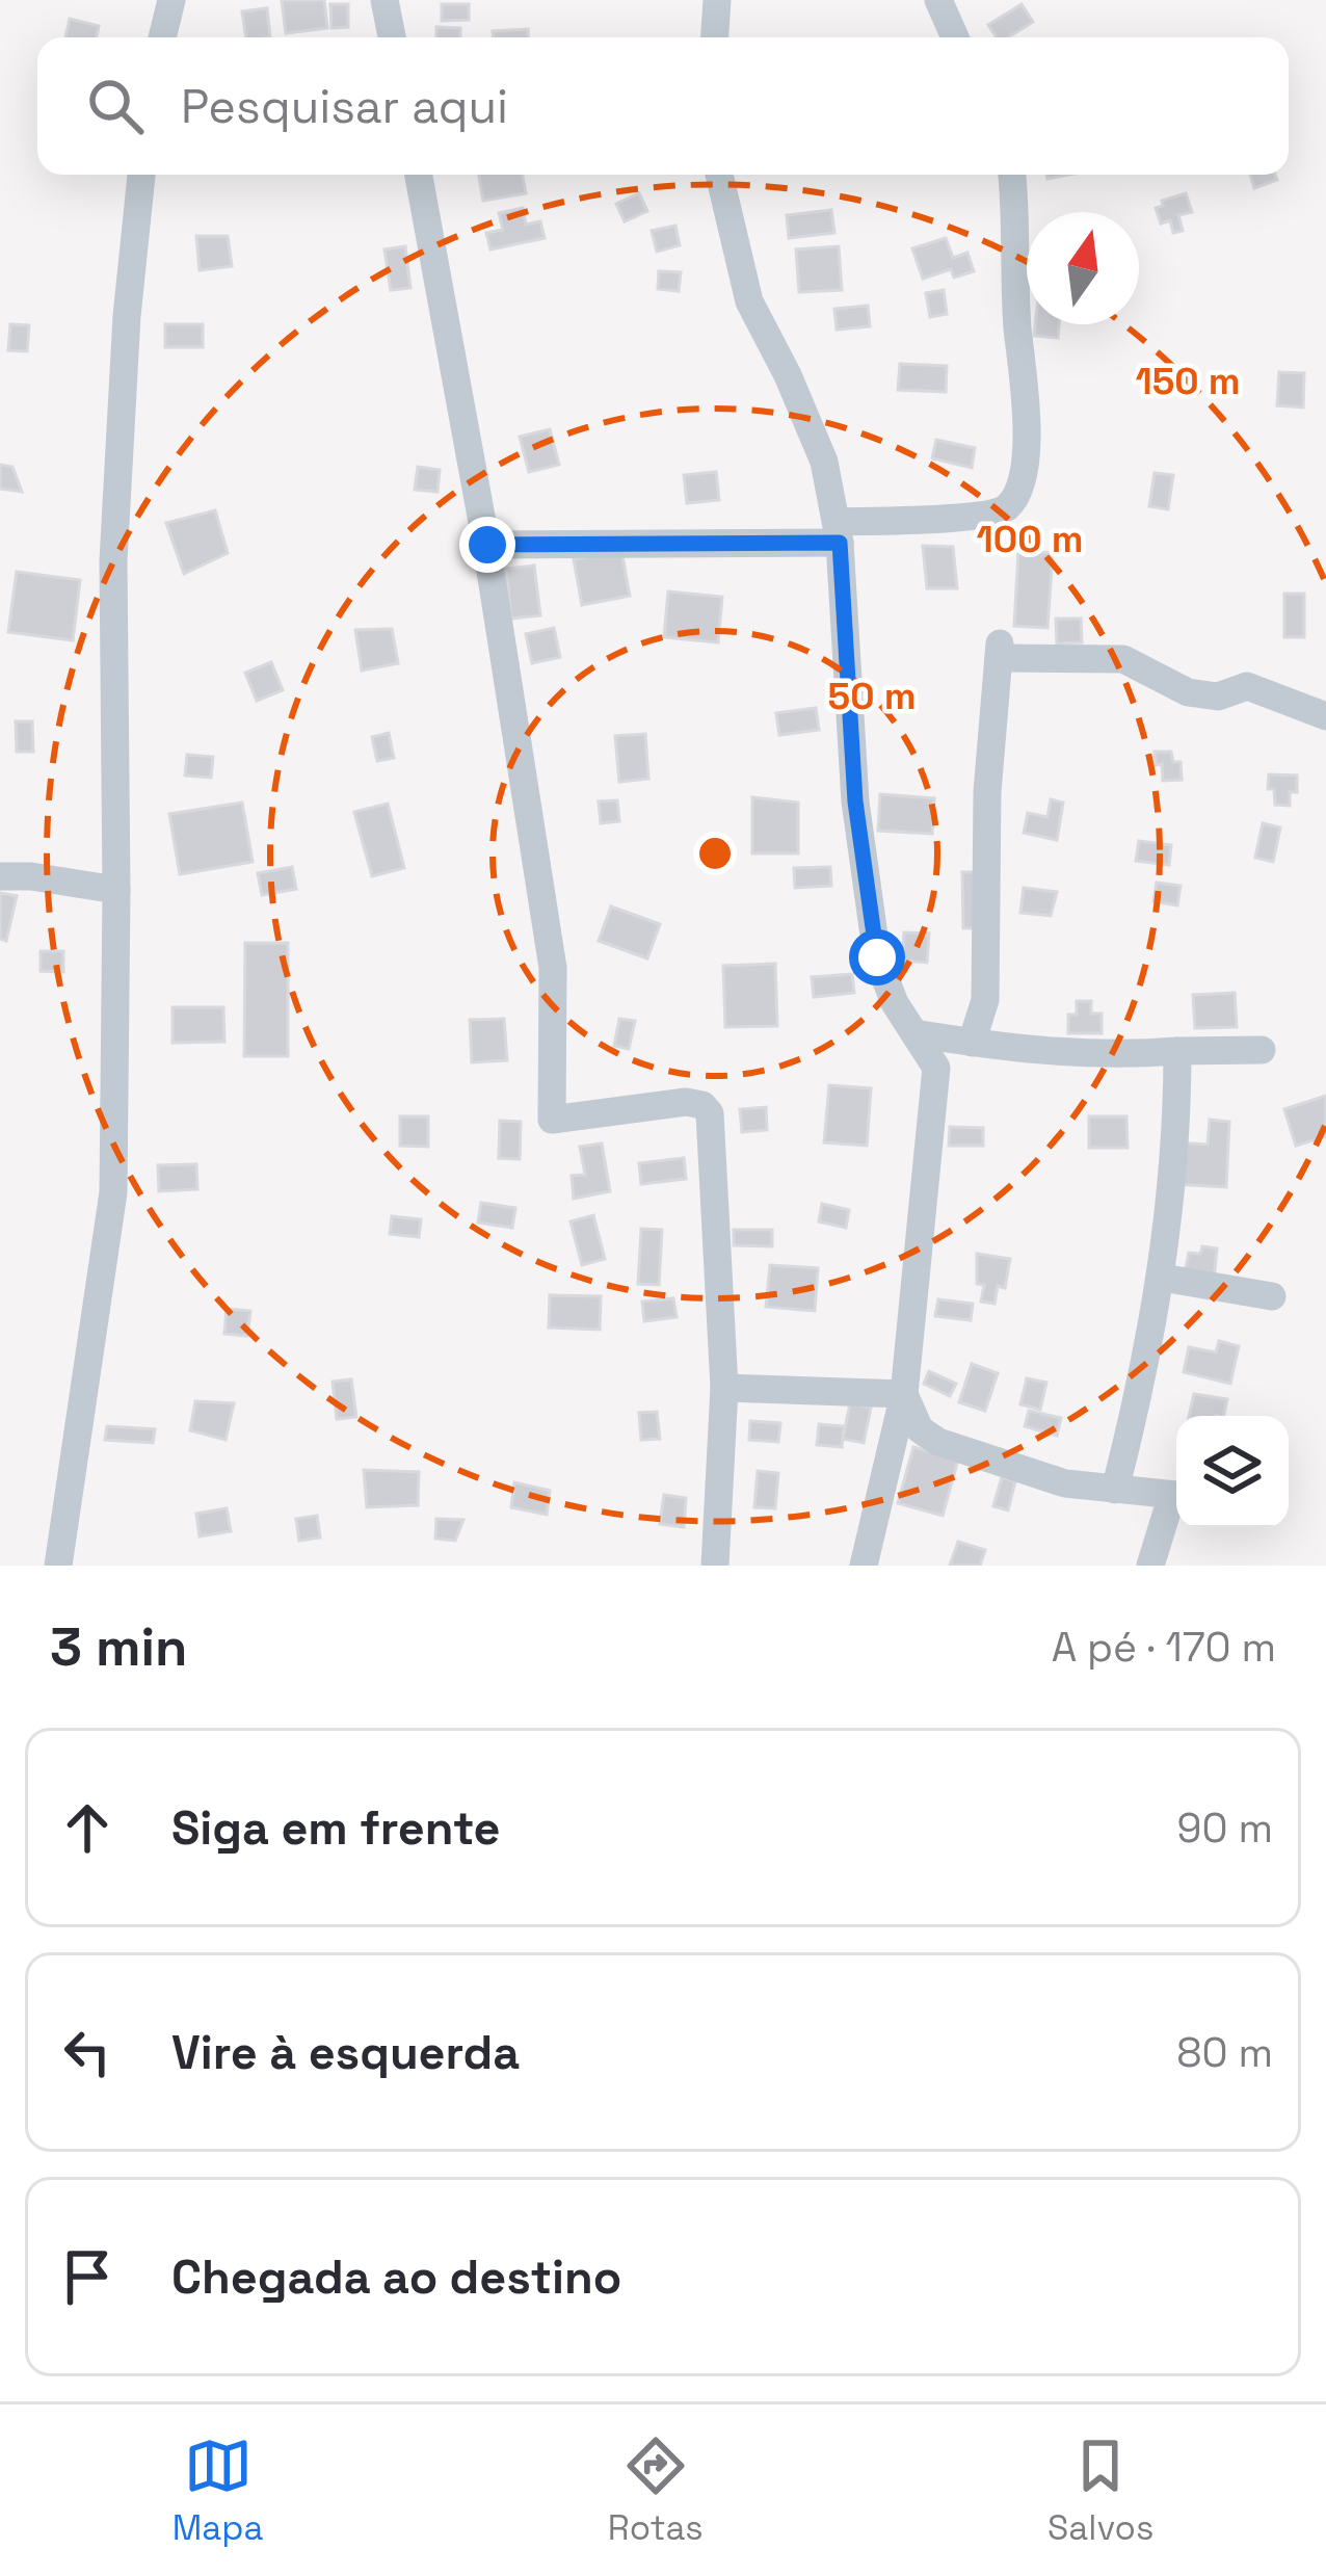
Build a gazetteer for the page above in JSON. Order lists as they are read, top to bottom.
{
  "north": "top",
  "page": {
    "search": "Pesquisar aqui",
    "heading": ["3 min", "A pé · 170 m"],
    "list": [
      ["Siga em frente", "90 m"],
      ["Vire à esquerda", "80 m"],
      "Chegada ao destino"
    ],
    "nav": ["Mapa", "Rotas", "Salvos"]
  },
  "rings": ["150 m", "100 m", "50 m"]
}
